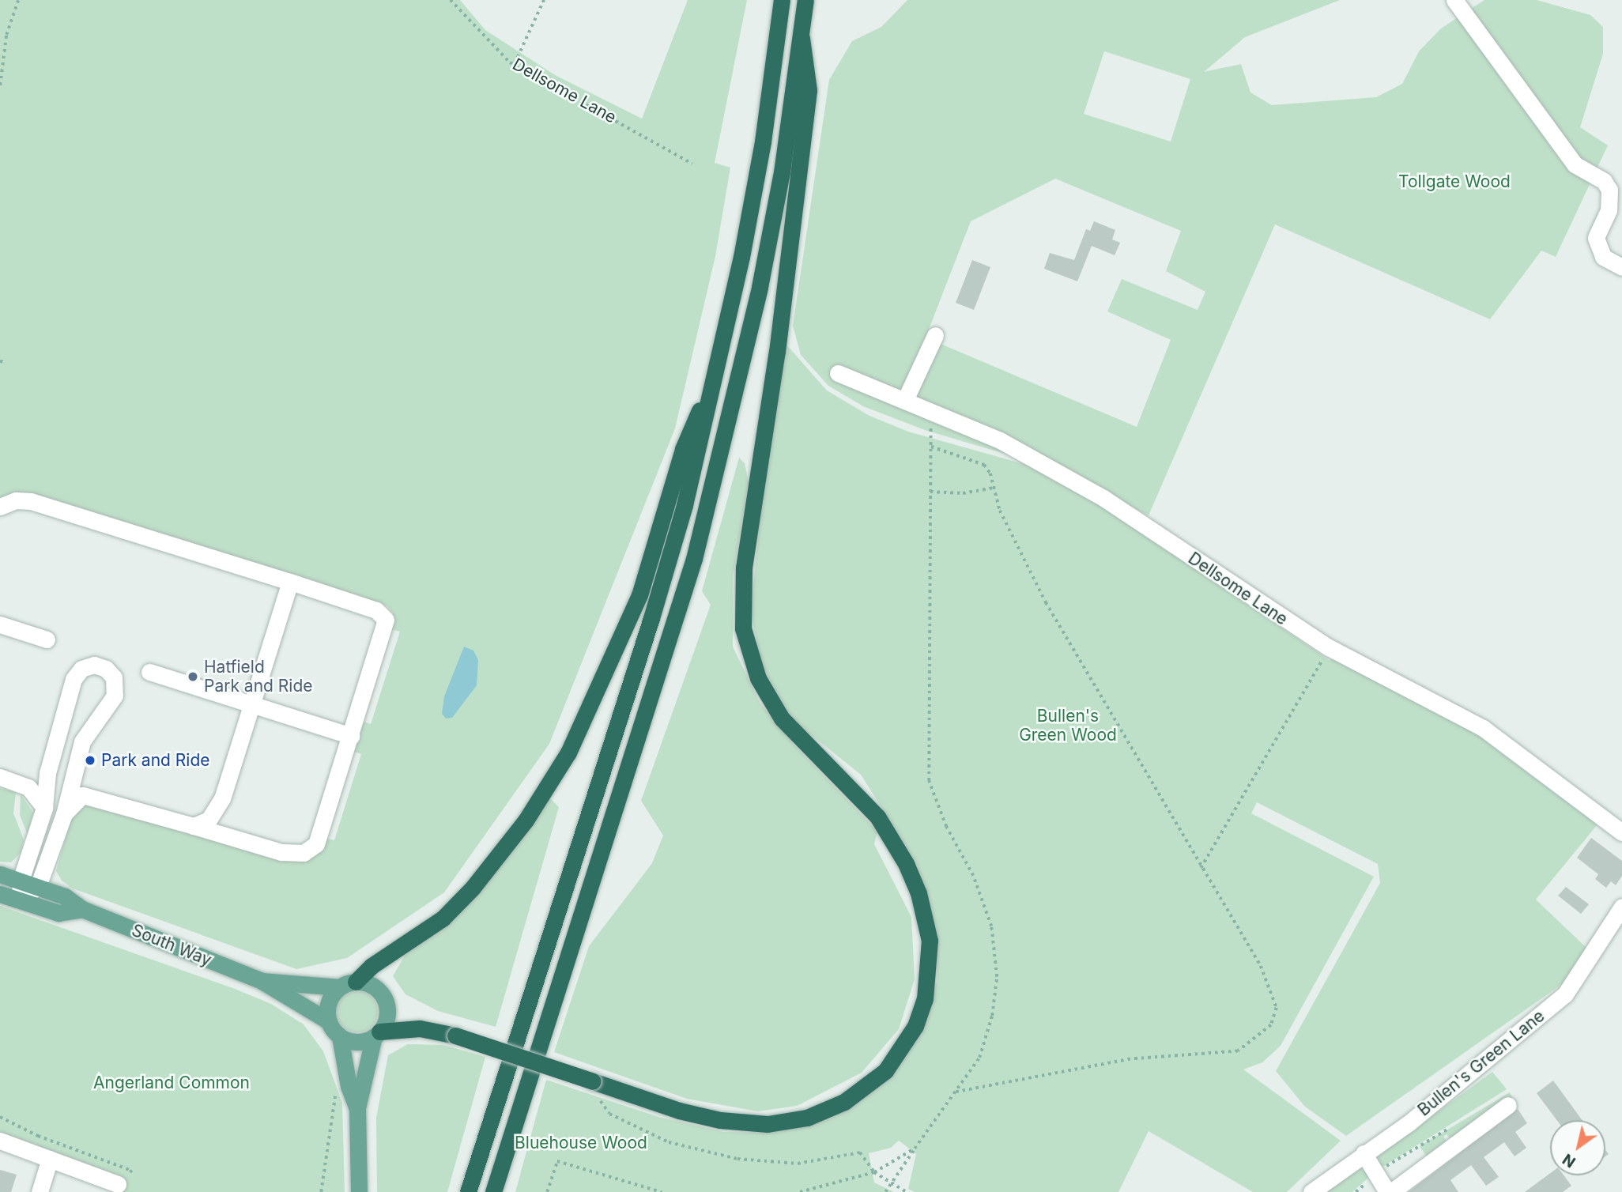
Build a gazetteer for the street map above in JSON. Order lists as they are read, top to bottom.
{
  "streets": {
    "main road": ["South Way"],
    "street": ["Dellsome Lane", "Bullen's Green Lane"]
  },
  "parks": [
    "Tollgate Wood",
    "Bullen's Green Wood",
    "Angerland Common",
    "Bluehouse Wood"
  ],
  "places": ["Hatfield Park and Ride", "Park and Ride"],
  "north": "bottom left"
}
